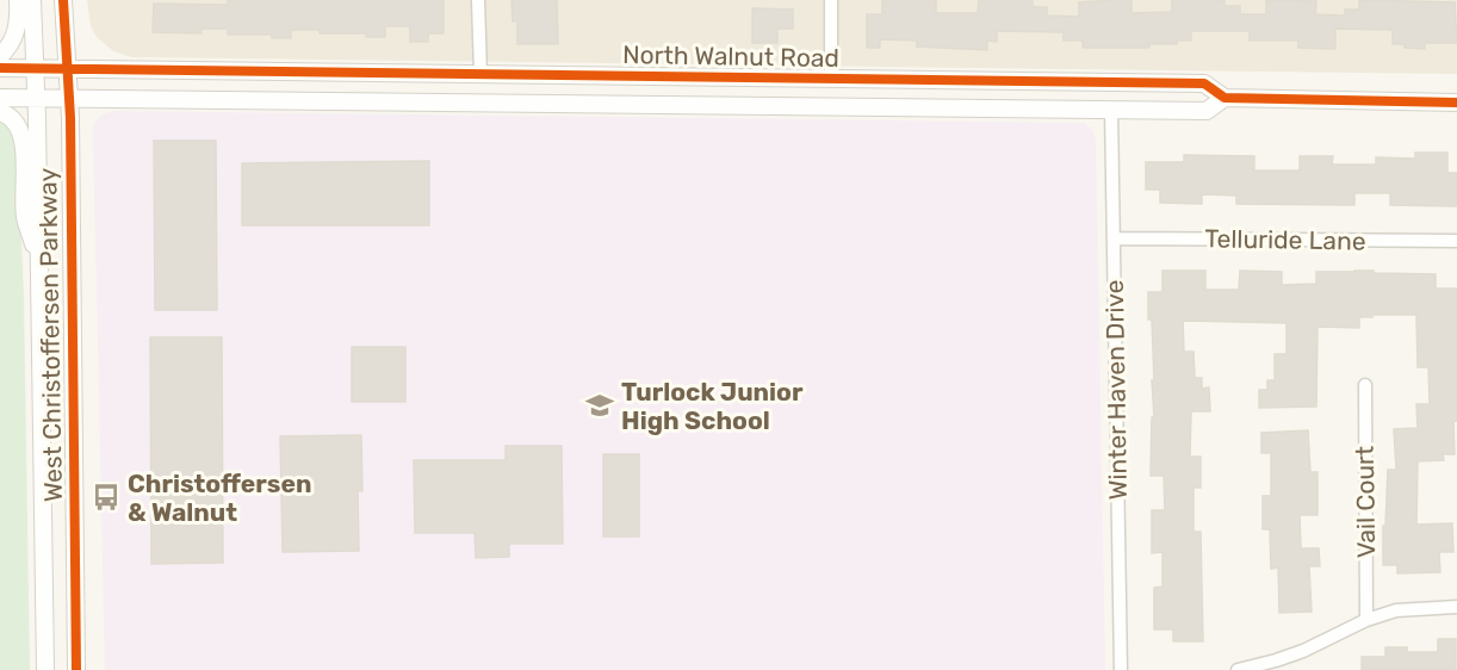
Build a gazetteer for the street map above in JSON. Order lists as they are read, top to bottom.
{
  "streets": {
    "street": [
      "North Walnut Road",
      "Telluride Lane",
      "West Christoffersen Parkway",
      "Winter Haven Drive",
      "Vail Court"
    ]
  },
  "crossings": [
    ["North Walnut Road", "West Christoffersen Parkway"],
    ["North Walnut Road", "Winter Haven Drive"],
    ["Telluride Lane", "Winter Haven Drive"]
  ],
  "places": {
    "school or university": ["Turlock Junior High School"],
    "bus stop": ["Christoffersen & Walnut"]
  }
}
